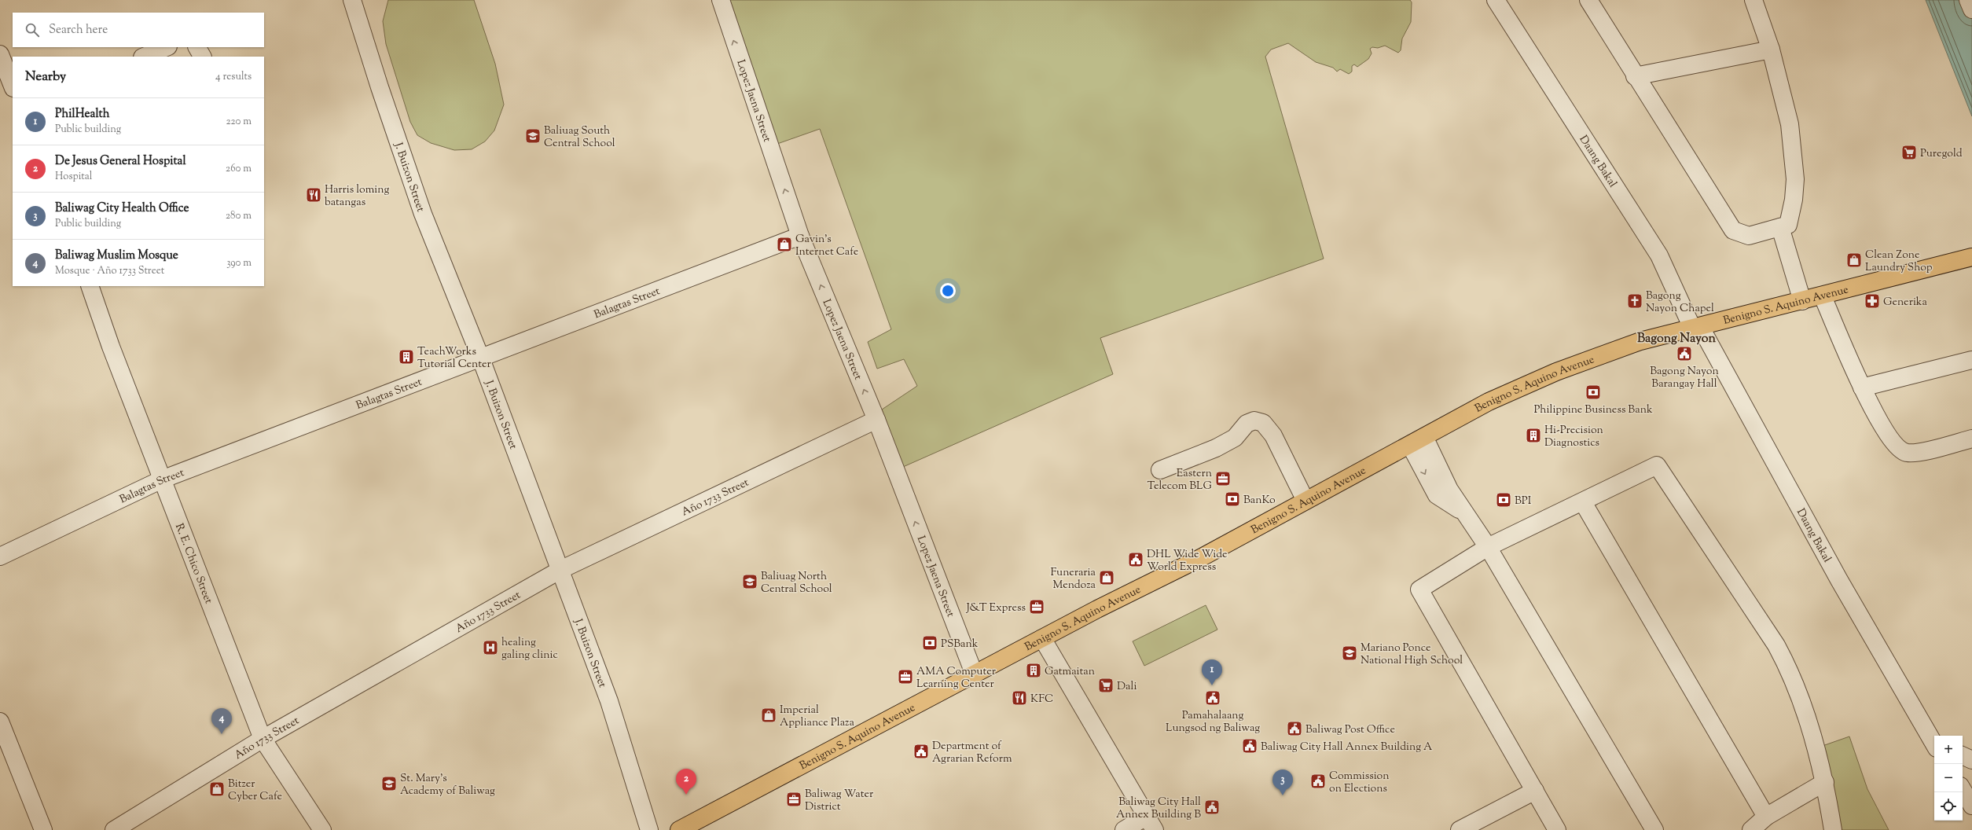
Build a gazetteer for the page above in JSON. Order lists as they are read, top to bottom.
{
  "streets": {
    "main road": ["Benigno S. Aquino Avenue"],
    "street": [
      "Lopez Jaena Street",
      "Daang Bakal",
      "J. Buizon Street",
      "Balagtas Street",
      "Año 1733 Street",
      "R. E. Chico Street"
    ]
  },
  "crossings": [
    ["Lopez Jaena Street", "Balagtas Street"],
    ["Lopez Jaena Street", "Benigno S. Aquino Avenue"],
    ["Lopez Jaena Street", "Año 1733 Street"],
    ["Daang Bakal", "Benigno S. Aquino Avenue"],
    ["J. Buizon Street", "Balagtas Street"],
    ["J. Buizon Street", "Año 1733 Street"],
    ["Balagtas Street", "R. E. Chico Street"],
    ["Año 1733 Street", "R. E. Chico Street"]
  ],
  "one_way": ["Lopez Jaena Street"],
  "districts": ["Bagong Nayon"],
  "places": {
    "school or university": [
      "Baliuag South Central School",
      "Baliuag North Central School",
      "Mariano Ponce National High School",
      "St. Mary's Academy of Baliwag"
    ],
    "supermarket": ["Puregold", "Dali"],
    "restaurant": ["Harris loming batangas", "KFC"],
    "shop": [
      "Gavin's Internet Cafe",
      "Clean Zone Laundry Shop",
      "Funeraria Mendoza",
      "Imperial Appliance Plaza",
      "Bitzer Cyber Cafe"
    ],
    "church": ["Bagong Nayon Chapel"],
    "pharmacy": ["Generika"],
    "public building": [
      "Bagong Nayon Barangay Hall",
      "DHL Wide Wide World Express",
      "Pamahalaang Lungsod ng Baliwag",
      "Baliwag Post Office",
      "Baliwag City Hall Annex Building A",
      "Department of Agrarian Reform",
      "Commission on Elections",
      "Baliwag City Hall Annex Building B"
    ],
    "building": ["TeachWorks Tutorial Center", "Hi-Precision Diagnostics", "Gatmaitan"],
    "bank": [
      "Philippine Business Bank",
      "BanKo",
      "BPI",
      "PSBank"
    ],
    "office": [
      "Eastern Telecom BLG",
      "J&T Express",
      "AMA Computer Learning Center",
      "Baliwag Water District"
    ],
    "hospital": ["healing galing clinic"]
  },
  "page": {
    "search": "Search here",
    "heading": ["Nearby", "4 results"],
    "list": [
      {
        "mark": "1",
        "name": "PhilHealth",
        "note": "Public building",
        "value": "220 m"
      },
      {
        "mark": "2",
        "name": "De Jesus General Hospital",
        "note": "Hospital",
        "value": "260 m"
      },
      {
        "mark": "3",
        "name": "Baliwag City Health Office",
        "note": "Public building",
        "value": "280 m"
      },
      {
        "mark": "4",
        "name": "Baliwag Muslim Mosque",
        "note": "Mosque · Año 1733 Street",
        "value": "390 m"
      }
    ],
    "pins": [
      "1",
      "4",
      "2",
      "3"
    ],
    "map_buttons": ["+", "−"]
  }
}
